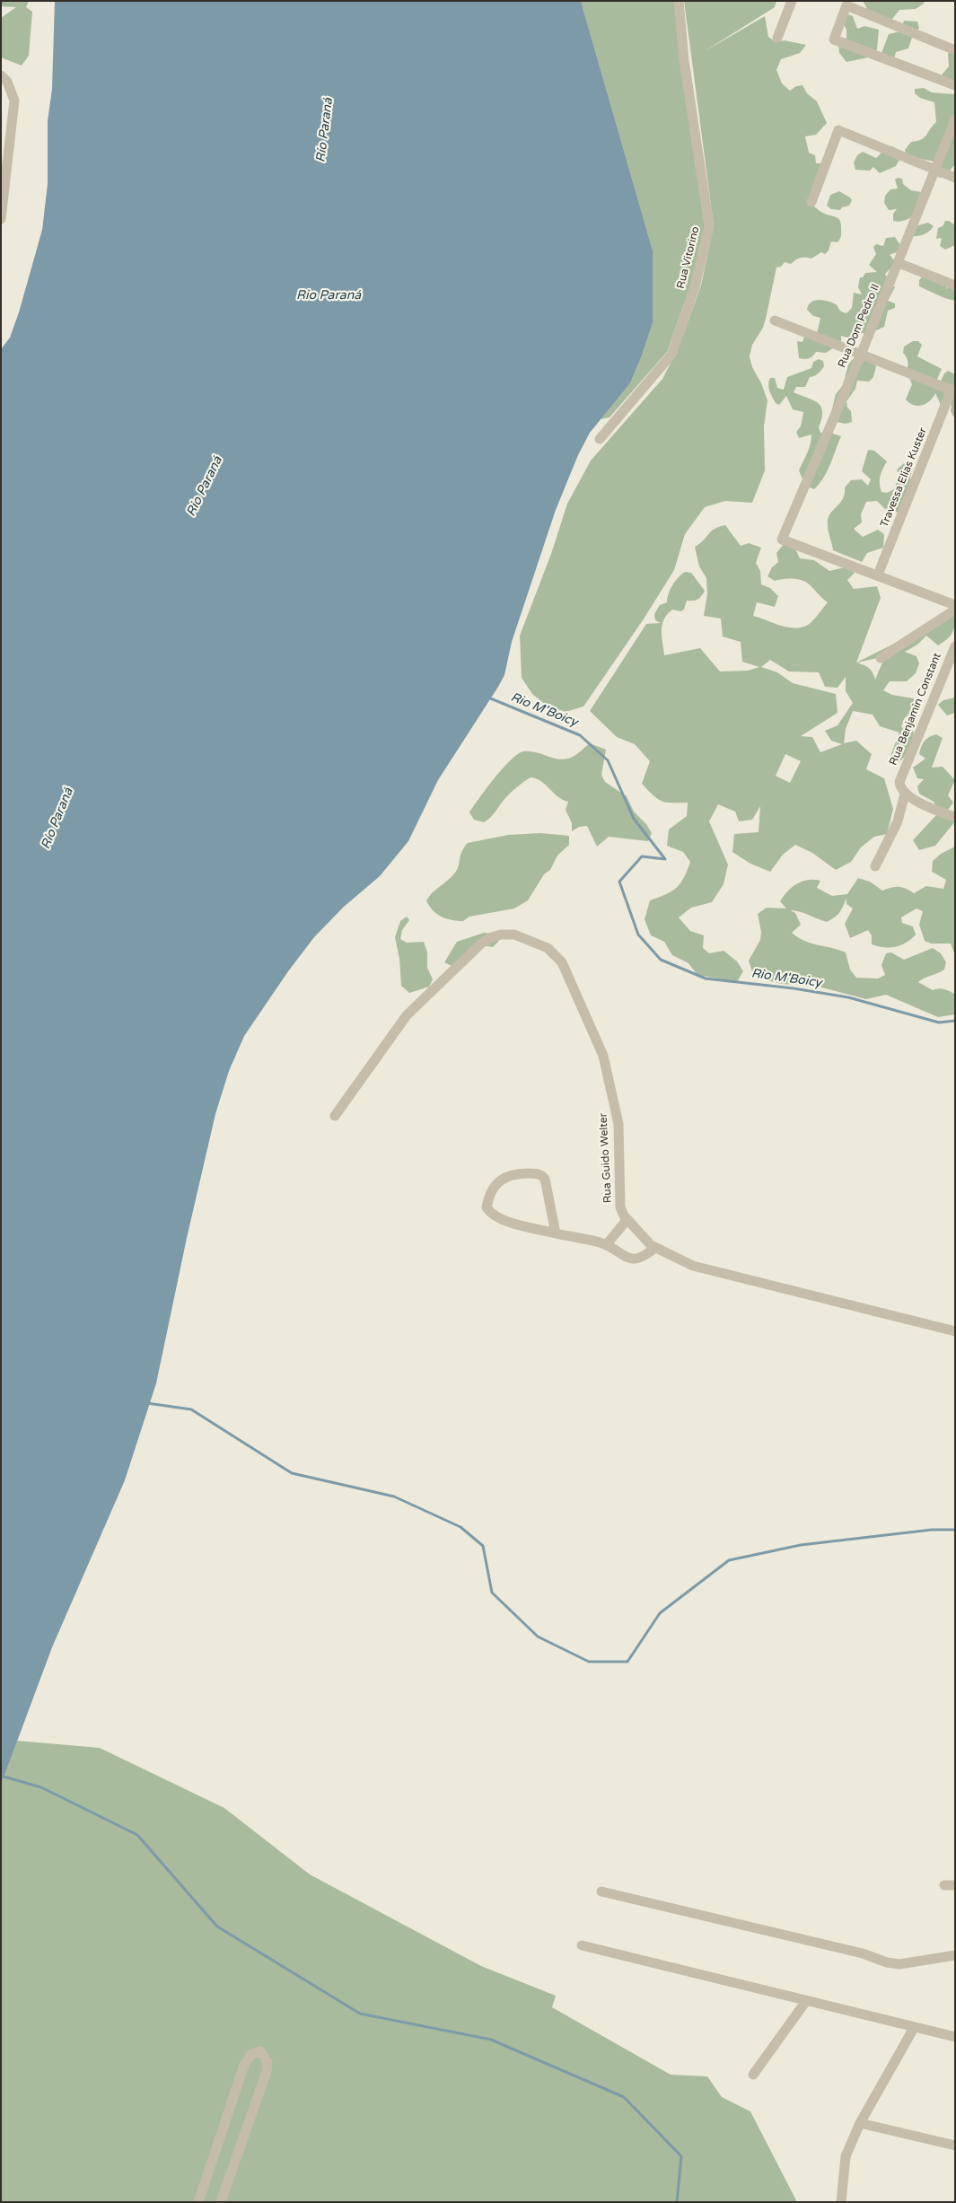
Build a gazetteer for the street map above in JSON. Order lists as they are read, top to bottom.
{
  "streets": {
    "street": [
      "Rua Vitorino",
      "Rua Dom Pedro II",
      "Travessa Elias Kuster",
      "Rua Benjamin Constant",
      "Rua Guido Welter"
    ]
  },
  "crossings": [
    ["Rua Dom Pedro II", "Travessa Elias Kuster"]
  ],
  "water": ["Río Paraná", "Rio Paraná", "Rio M'Boicy"]
}
